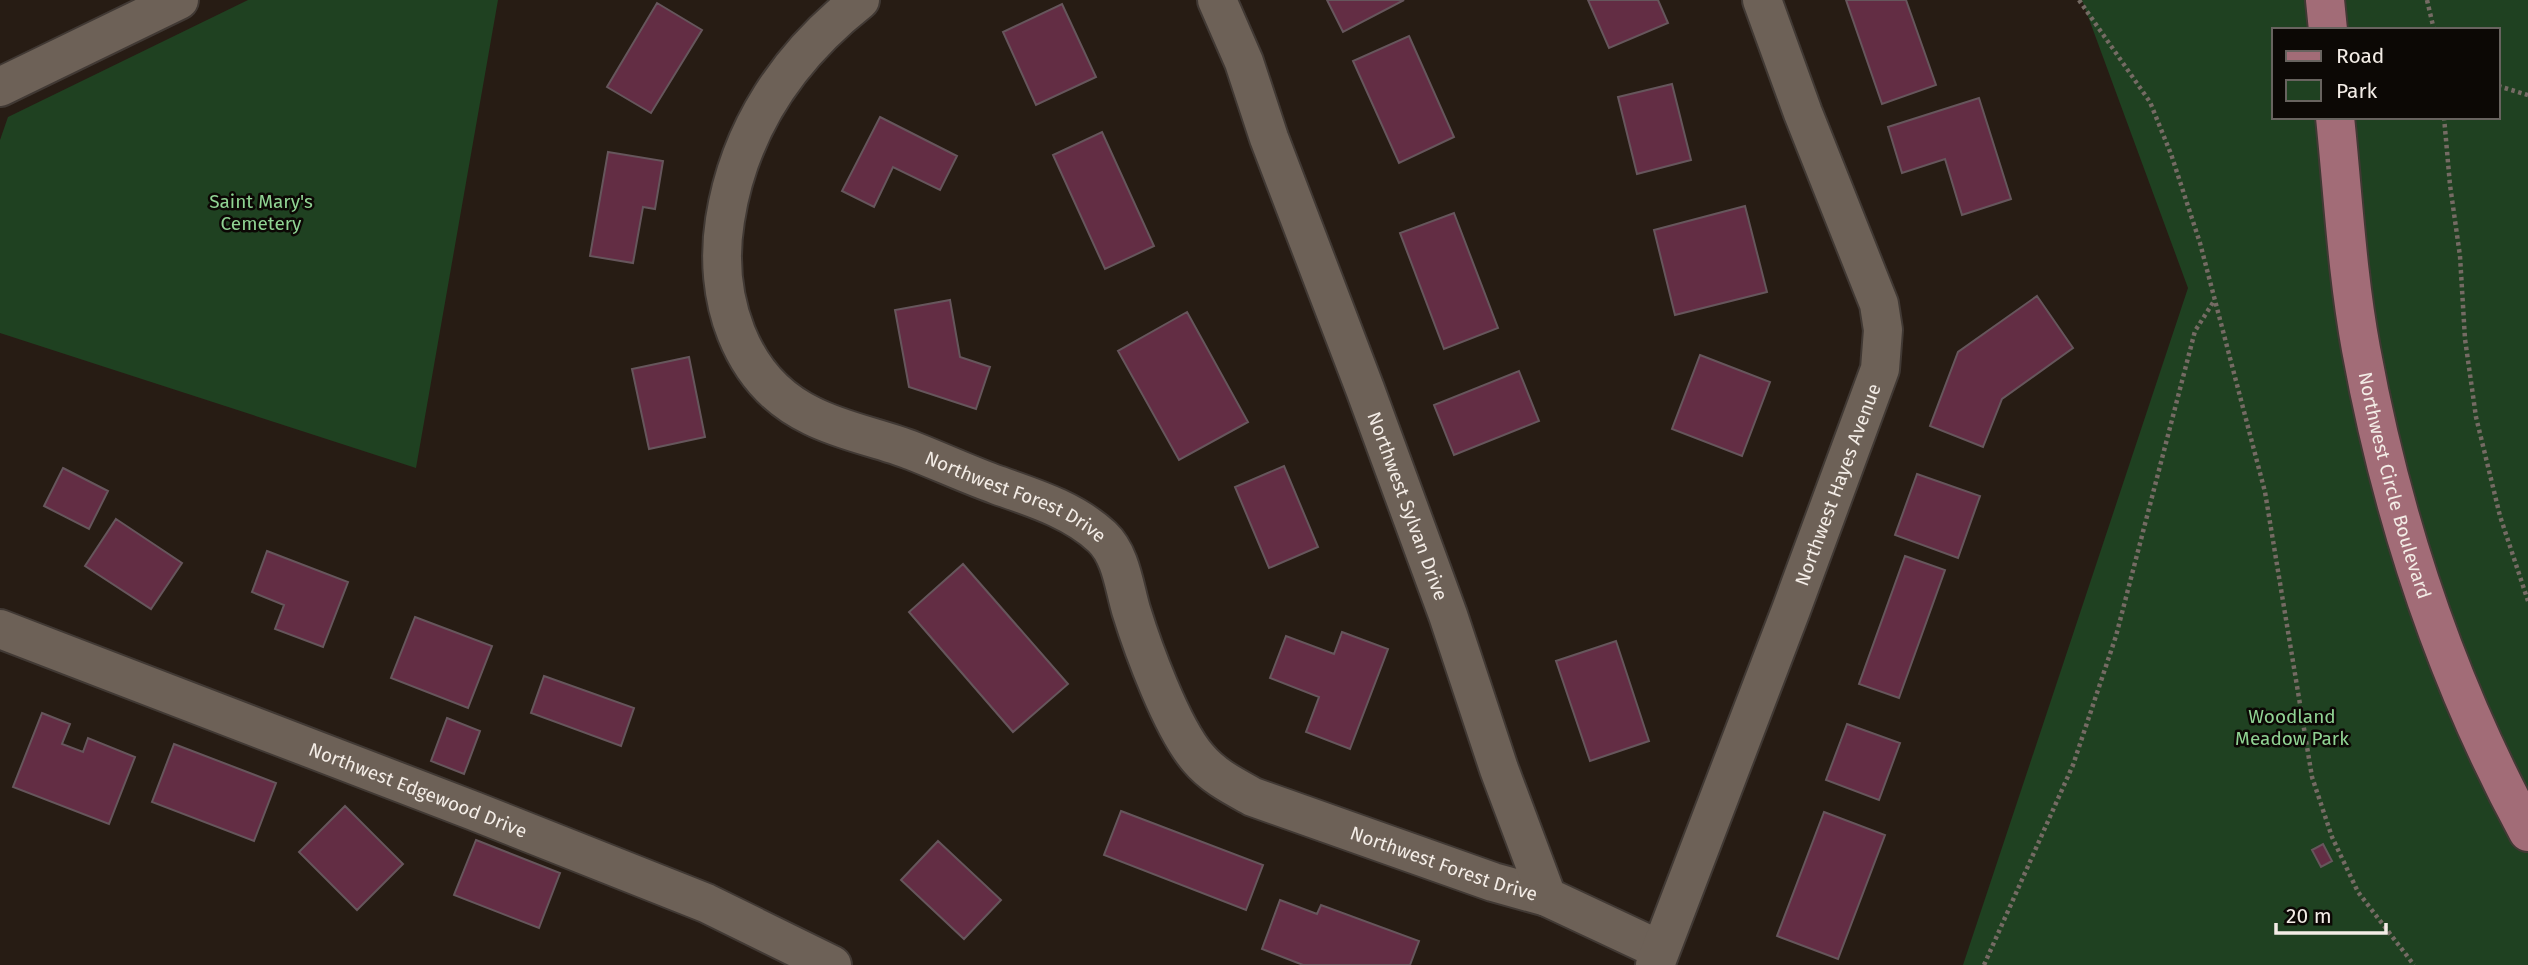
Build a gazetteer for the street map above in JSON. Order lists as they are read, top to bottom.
{
  "streets": {
    "main road": ["Northwest Circle Boulevard"],
    "street": [
      "Northwest Hayes Avenue",
      "Northwest Forest Drive",
      "Northwest Sylvan Drive",
      "Northwest Edgewood Drive"
    ]
  },
  "crossings": [
    ["Northwest Forest Drive", "Northwest Sylvan Drive"]
  ],
  "parks": ["Saint Mary's Cemetery", "Woodland Meadow Park"],
  "legend": ["Road", "Park"],
  "scale_bar": "20 m"
}
